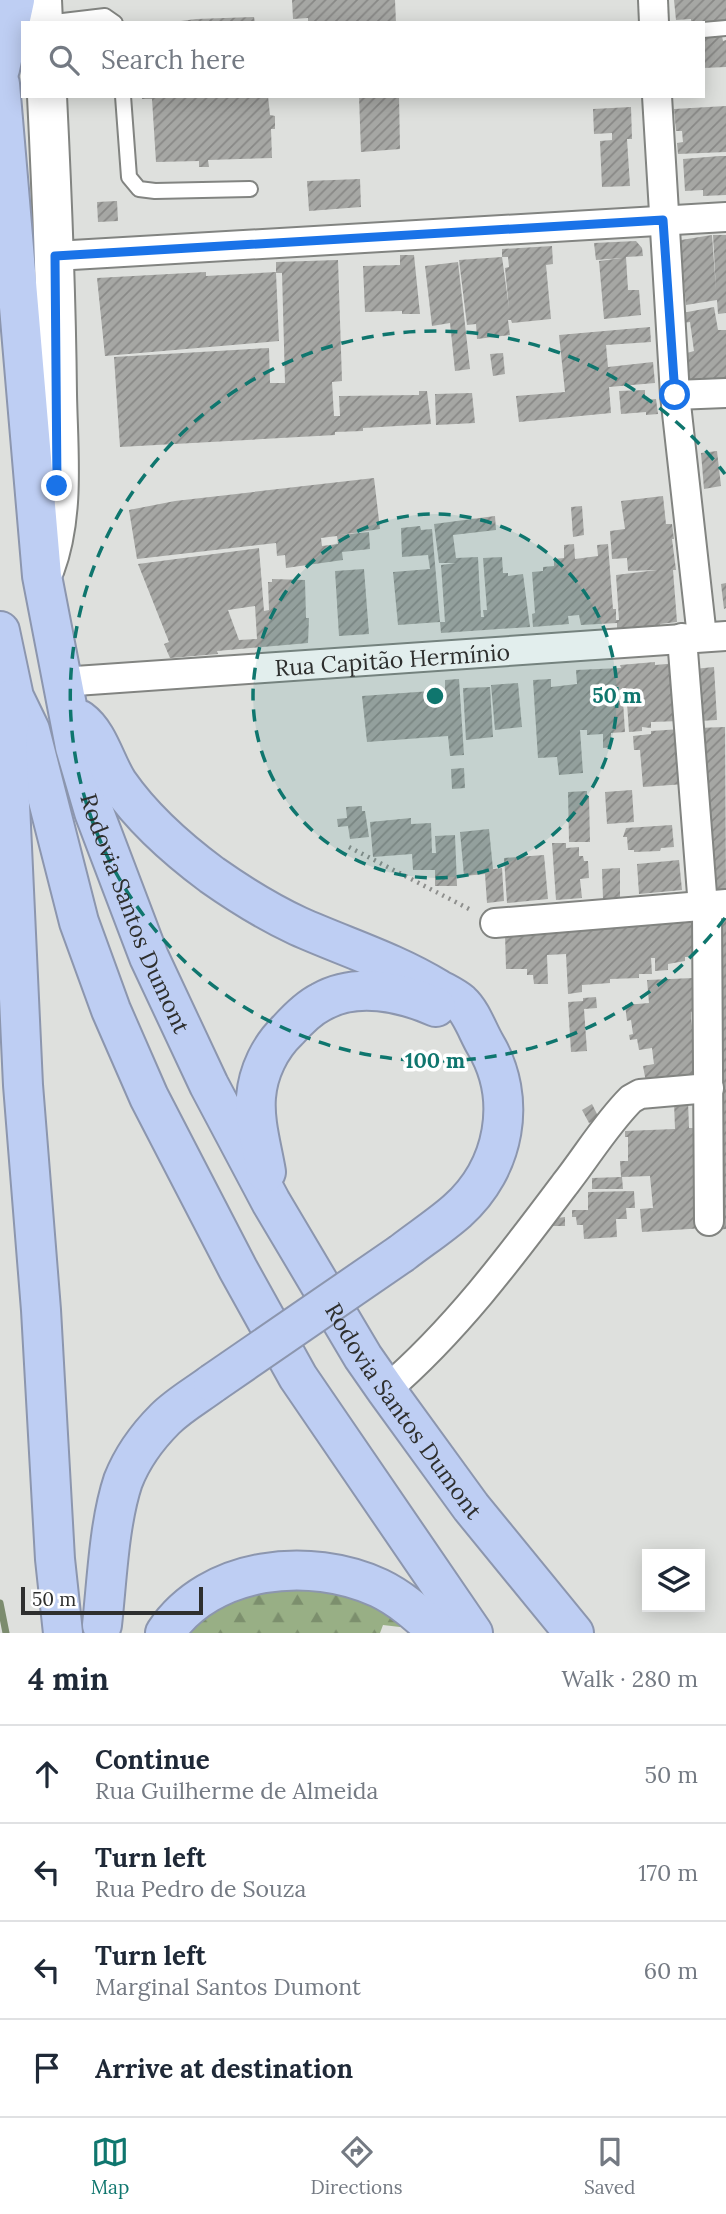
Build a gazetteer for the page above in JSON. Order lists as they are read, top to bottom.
{
  "streets": {
    "highway": ["Rodovia Santos Dumont"],
    "street": ["Rua Capitão Hermínio"]
  },
  "crossings": [
    ["Rua Capitão Hermínio", "Rodovia Santos Dumont"]
  ],
  "scale_bar": "50 m",
  "page": {
    "search": "Search here",
    "scale": "50 m",
    "heading": ["4 min", "Walk · 280 m"],
    "list": [
      ["Continue", "Rua Guilherme de Almeida", "50 m"],
      ["Turn left", "Rua Pedro de Souza", "170 m"],
      ["Turn left", "Marginal Santos Dumont", "60 m"],
      "Arrive at destination"
    ],
    "nav": ["Map", "Directions", "Saved"]
  },
  "rings": ["50 m", "100 m"]
}
